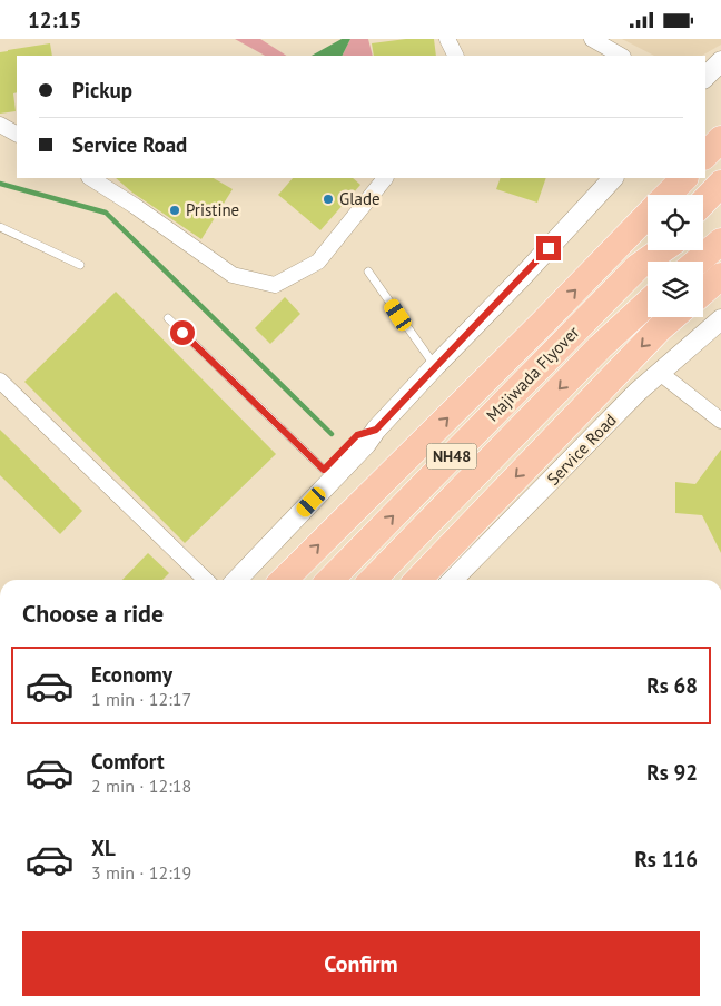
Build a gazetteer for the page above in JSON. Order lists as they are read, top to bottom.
{
  "streets": {
    "highway": ["Majiwada Flyover", "NH48"],
    "street": ["Service Road"]
  },
  "places": ["Glade", "Pristine"],
  "page": {
    "status": "12:15",
    "banner": ["Pickup", "Service Road"],
    "heading": "Choose a ride",
    "list": [
      {
        "name": "Economy",
        "note": "1 min · 12:17",
        "value": "Rs 68"
      },
      {
        "name": "Comfort",
        "note": "2 min · 12:18",
        "value": "Rs 92"
      },
      {
        "name": "XL",
        "note": "3 min · 12:19",
        "value": "Rs 116"
      }
    ],
    "buttons": "Confirm"
  }
}
